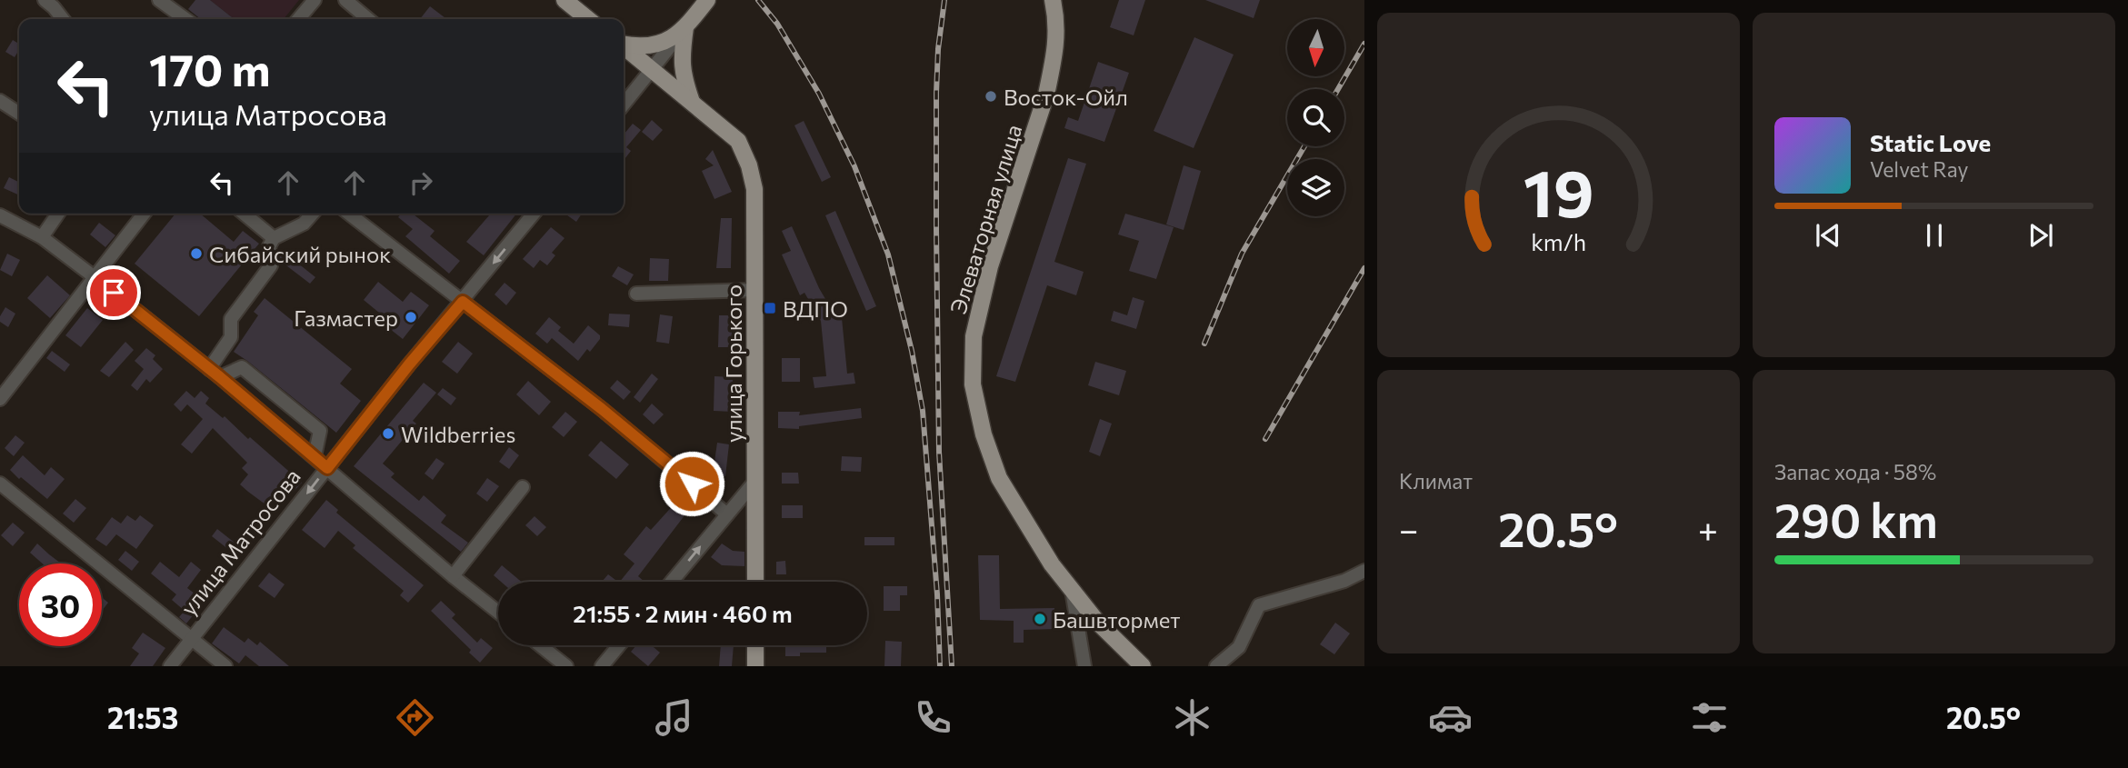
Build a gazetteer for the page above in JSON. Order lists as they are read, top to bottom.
{
  "streets": {
    "main road": ["Элеваторная улица", "улица Горького"],
    "street": ["улица Матросова"]
  },
  "one_way": ["улица Матросова"],
  "places": {
    "other": [
      "Восток-Ойл",
      "Сибайский рынок",
      "Газмастер",
      "Wildberries",
      "Башвтормет"
    ],
    "transit": ["ВДПО"]
  },
  "north": "bottom",
  "page": {
    "turn": ["170 m", "улица Матросова"],
    "song": ["Static Love", "Velvet Ray"],
    "tile": [
      "Климат",
      ["Запас хода · 58%", "290 km"]
    ],
    "heat": ["−", "20.5°", "+"],
    "limit": "30",
    "trip": "21:55 · 2 мин · 460 m",
    "tabs": ["21:53", "20.5°"],
    "gauge": ["19", "km/h"]
  }
}
